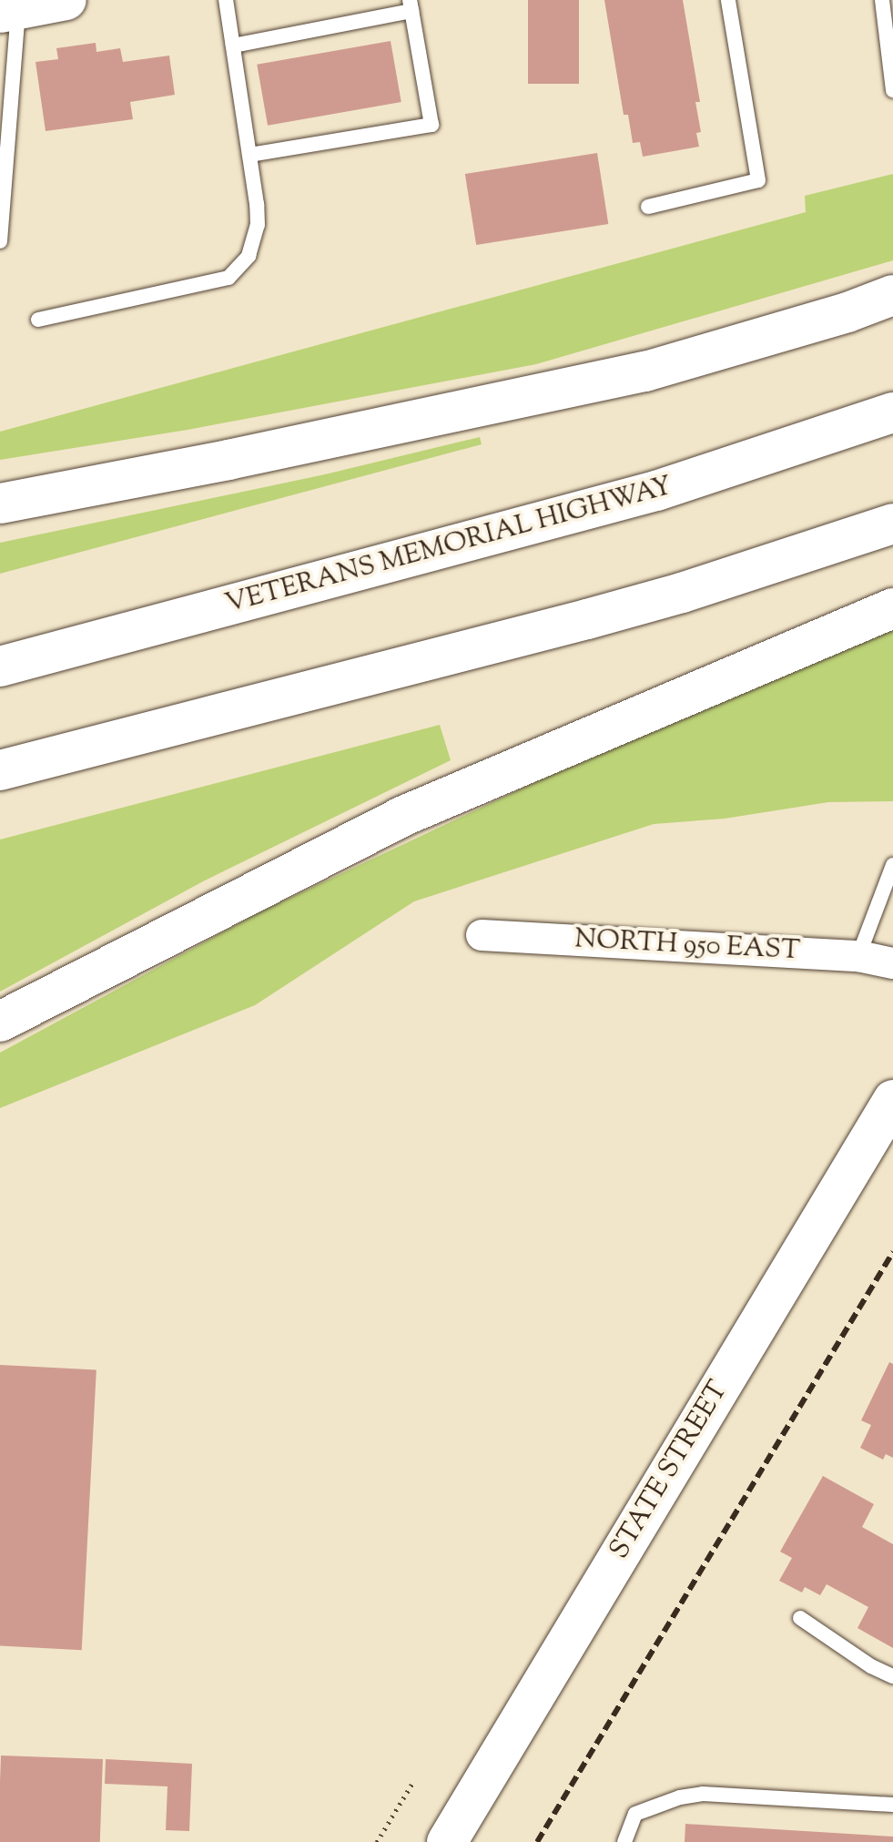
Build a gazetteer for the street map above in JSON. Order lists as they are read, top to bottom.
{
  "streets": {
    "main road": ["VETERANS MEMORIAL HIGHWAY", "STATE STREET"],
    "street": ["NORTH 950 EAST"]
  }
}
